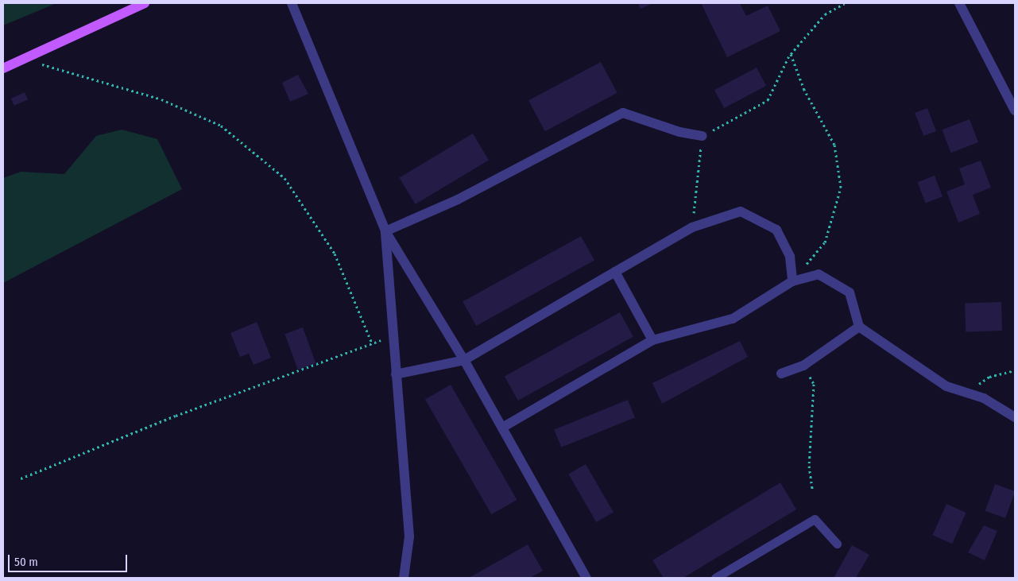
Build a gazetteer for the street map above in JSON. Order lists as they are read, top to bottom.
{
  "scale_bar": "50 m"
}
